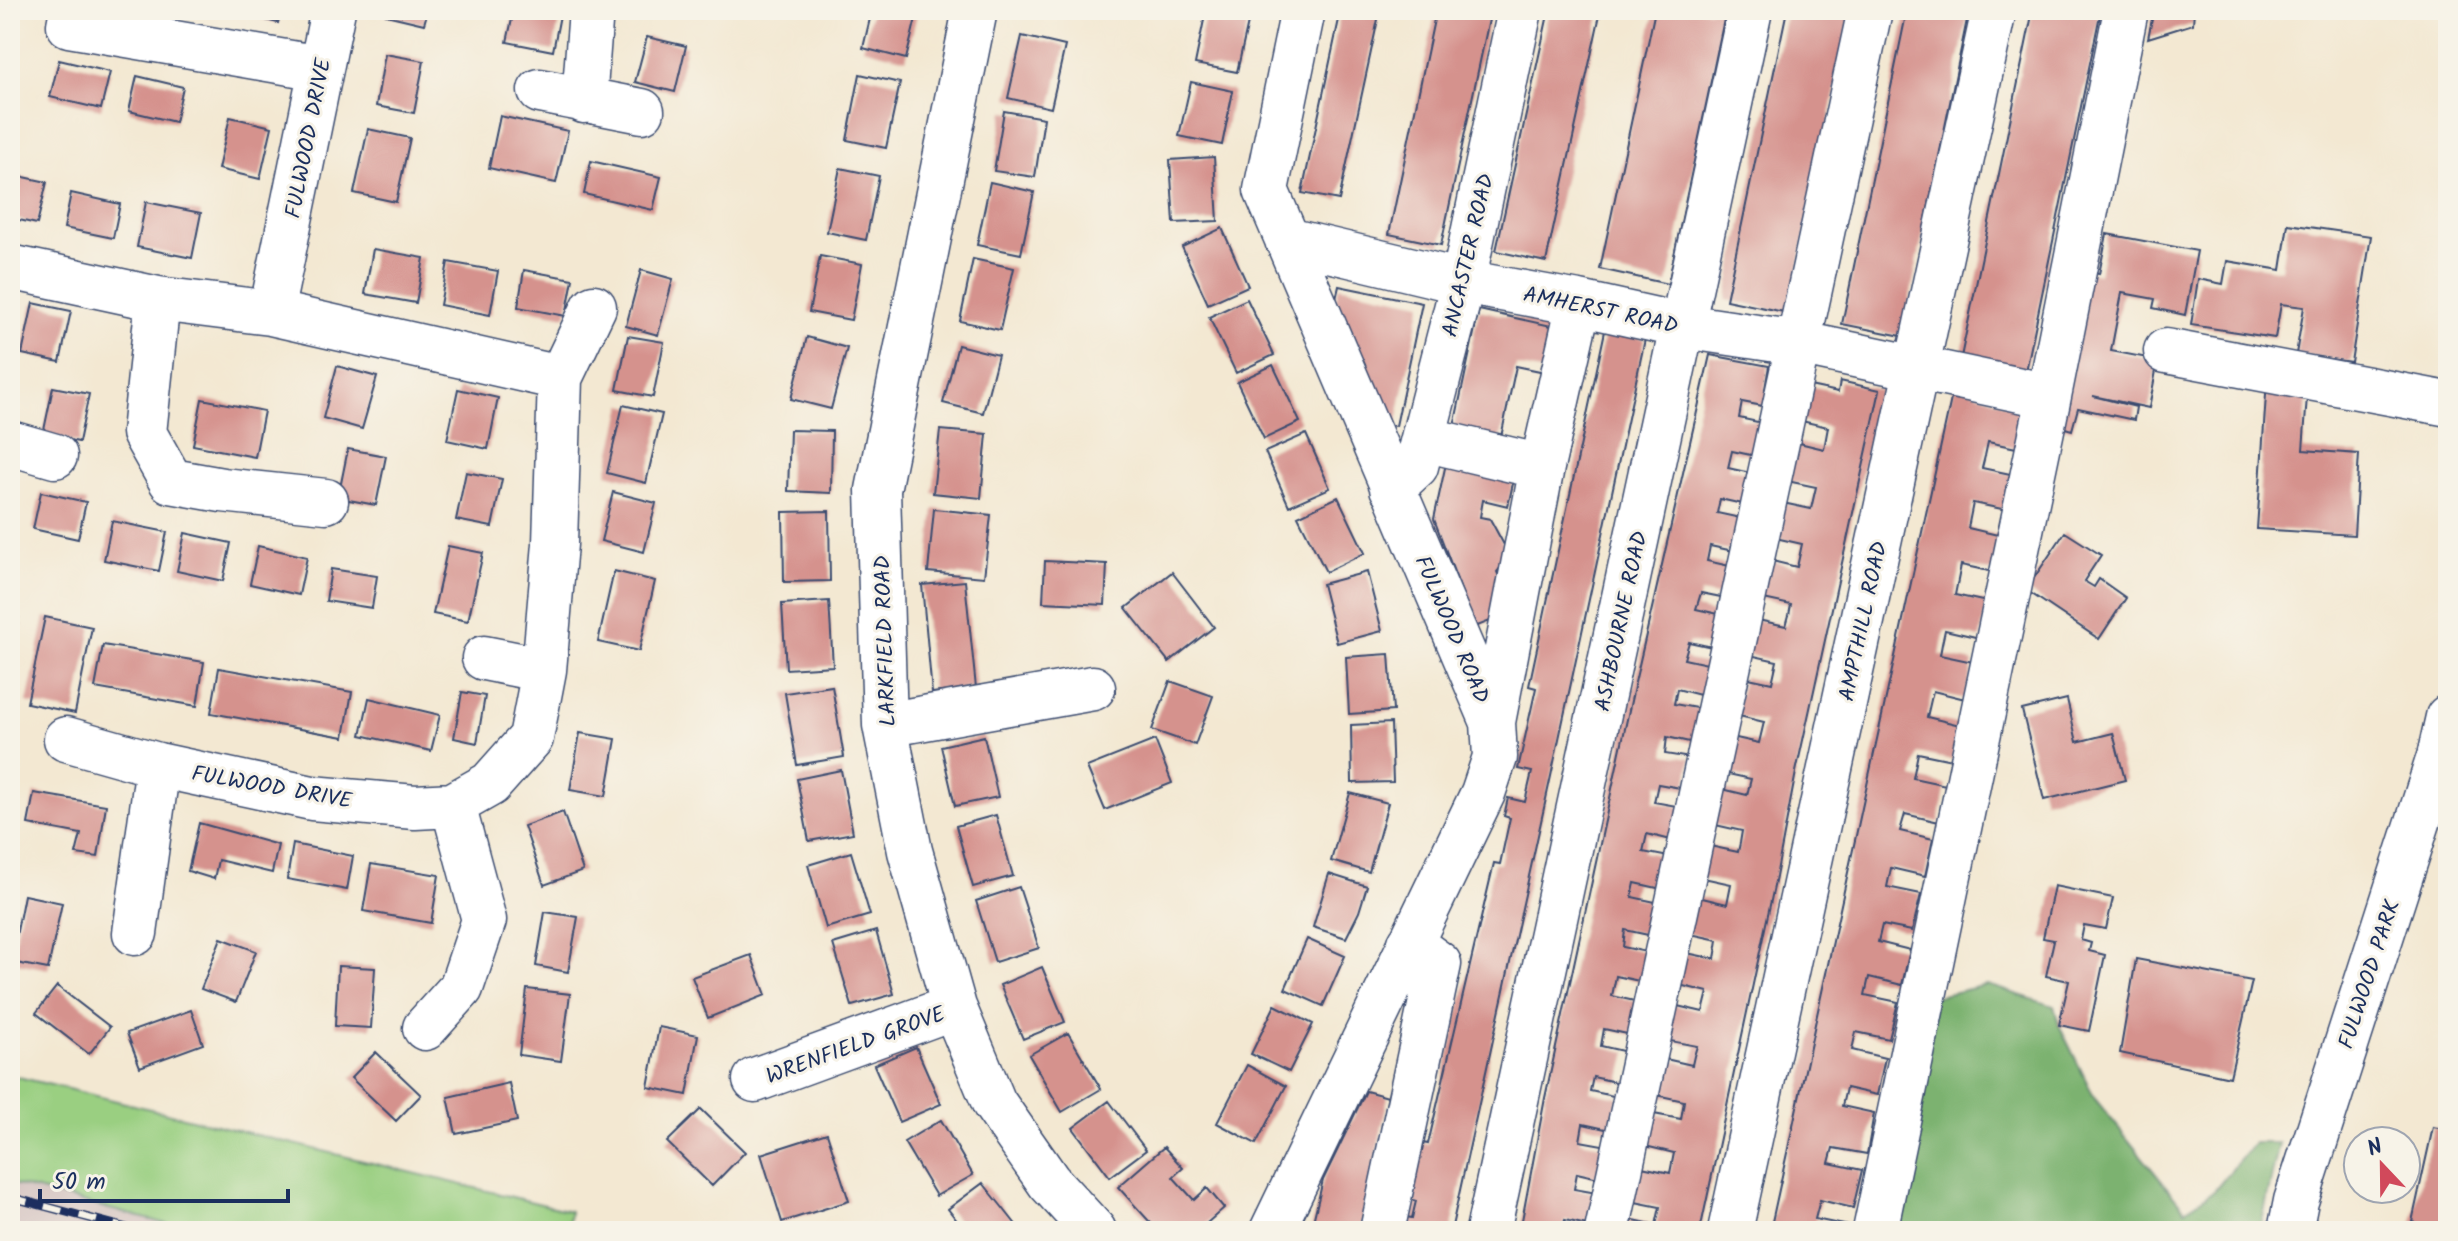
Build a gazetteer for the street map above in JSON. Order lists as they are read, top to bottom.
{
  "streets": {
    "street": [
      "FULWOOD DRIVE",
      "ANCASTER ROAD",
      "AMHERST ROAD",
      "ASHBOURNE ROAD",
      "AMPTHILL ROAD",
      "FULWOOD ROAD",
      "LARKFIELD ROAD",
      "FULWOOD PARK",
      "WRENFIELD GROVE"
    ]
  },
  "crossings": [
    ["ANCASTER ROAD", "AMHERST ROAD"],
    ["ANCASTER ROAD", "FULWOOD ROAD"],
    ["AMHERST ROAD", "ASHBOURNE ROAD"],
    ["AMHERST ROAD", "AMPTHILL ROAD"],
    ["AMHERST ROAD", "FULWOOD ROAD"],
    ["LARKFIELD ROAD", "WRENFIELD GROVE"]
  ],
  "scale_bar": "50 m",
  "north": "top"
}
